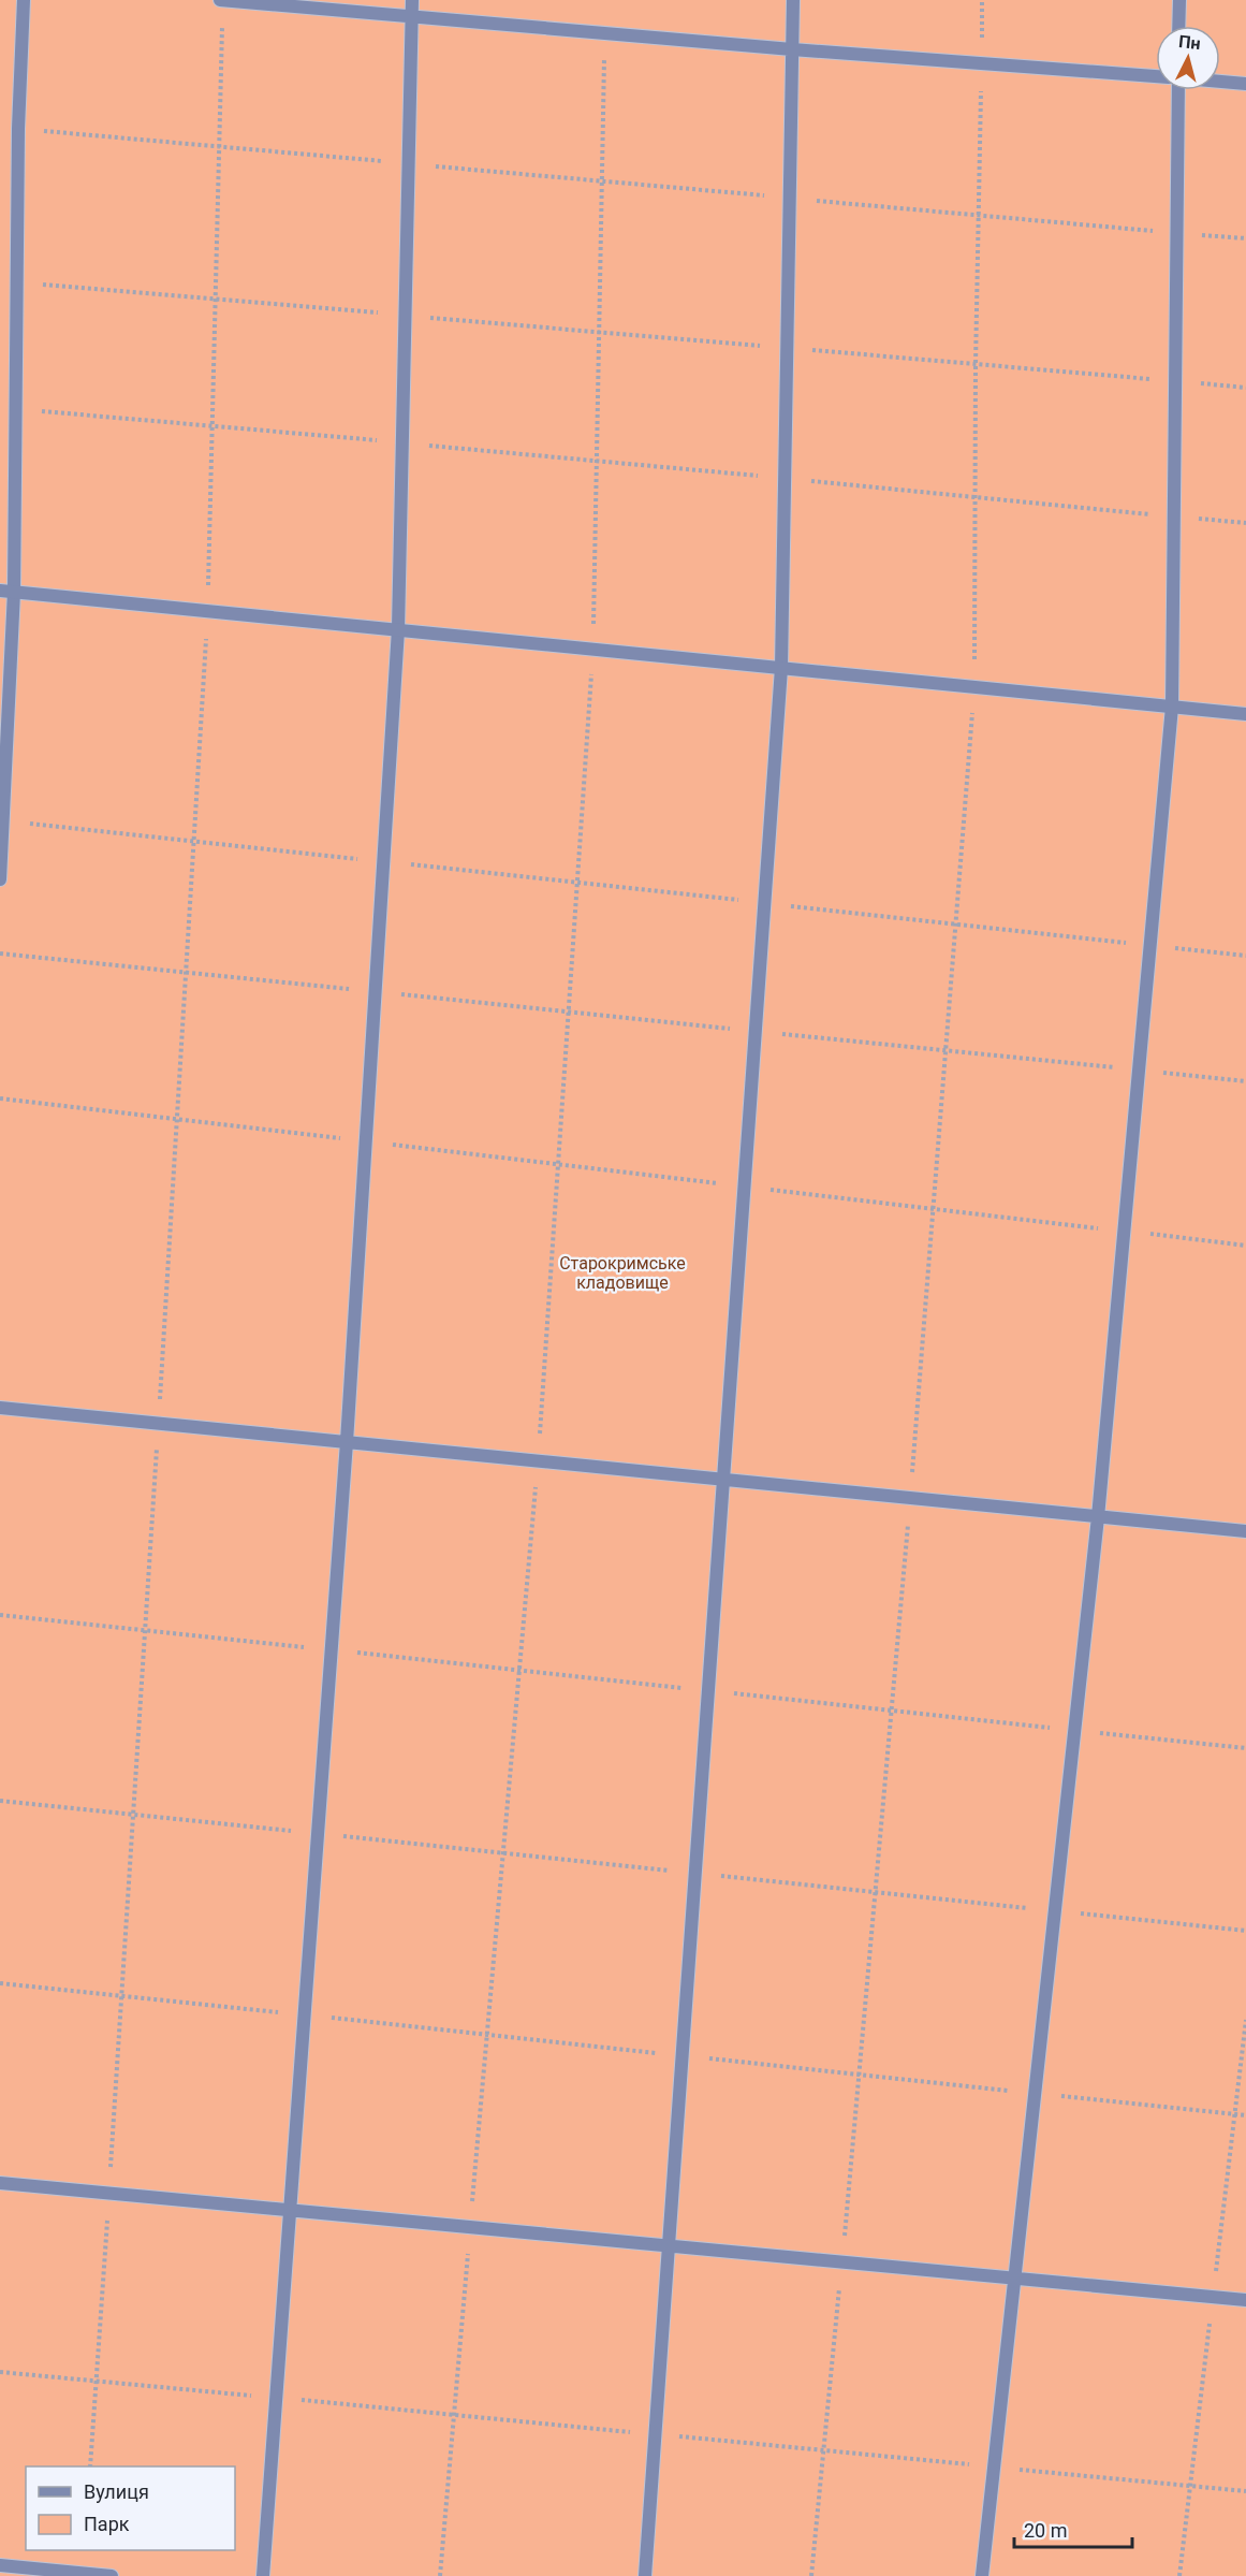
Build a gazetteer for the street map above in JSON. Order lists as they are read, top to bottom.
{
  "parks": ["Старокримське кладовище"],
  "legend": ["Вулиця", "Парк"],
  "scale_bar": "20 m",
  "north": "top"
}
